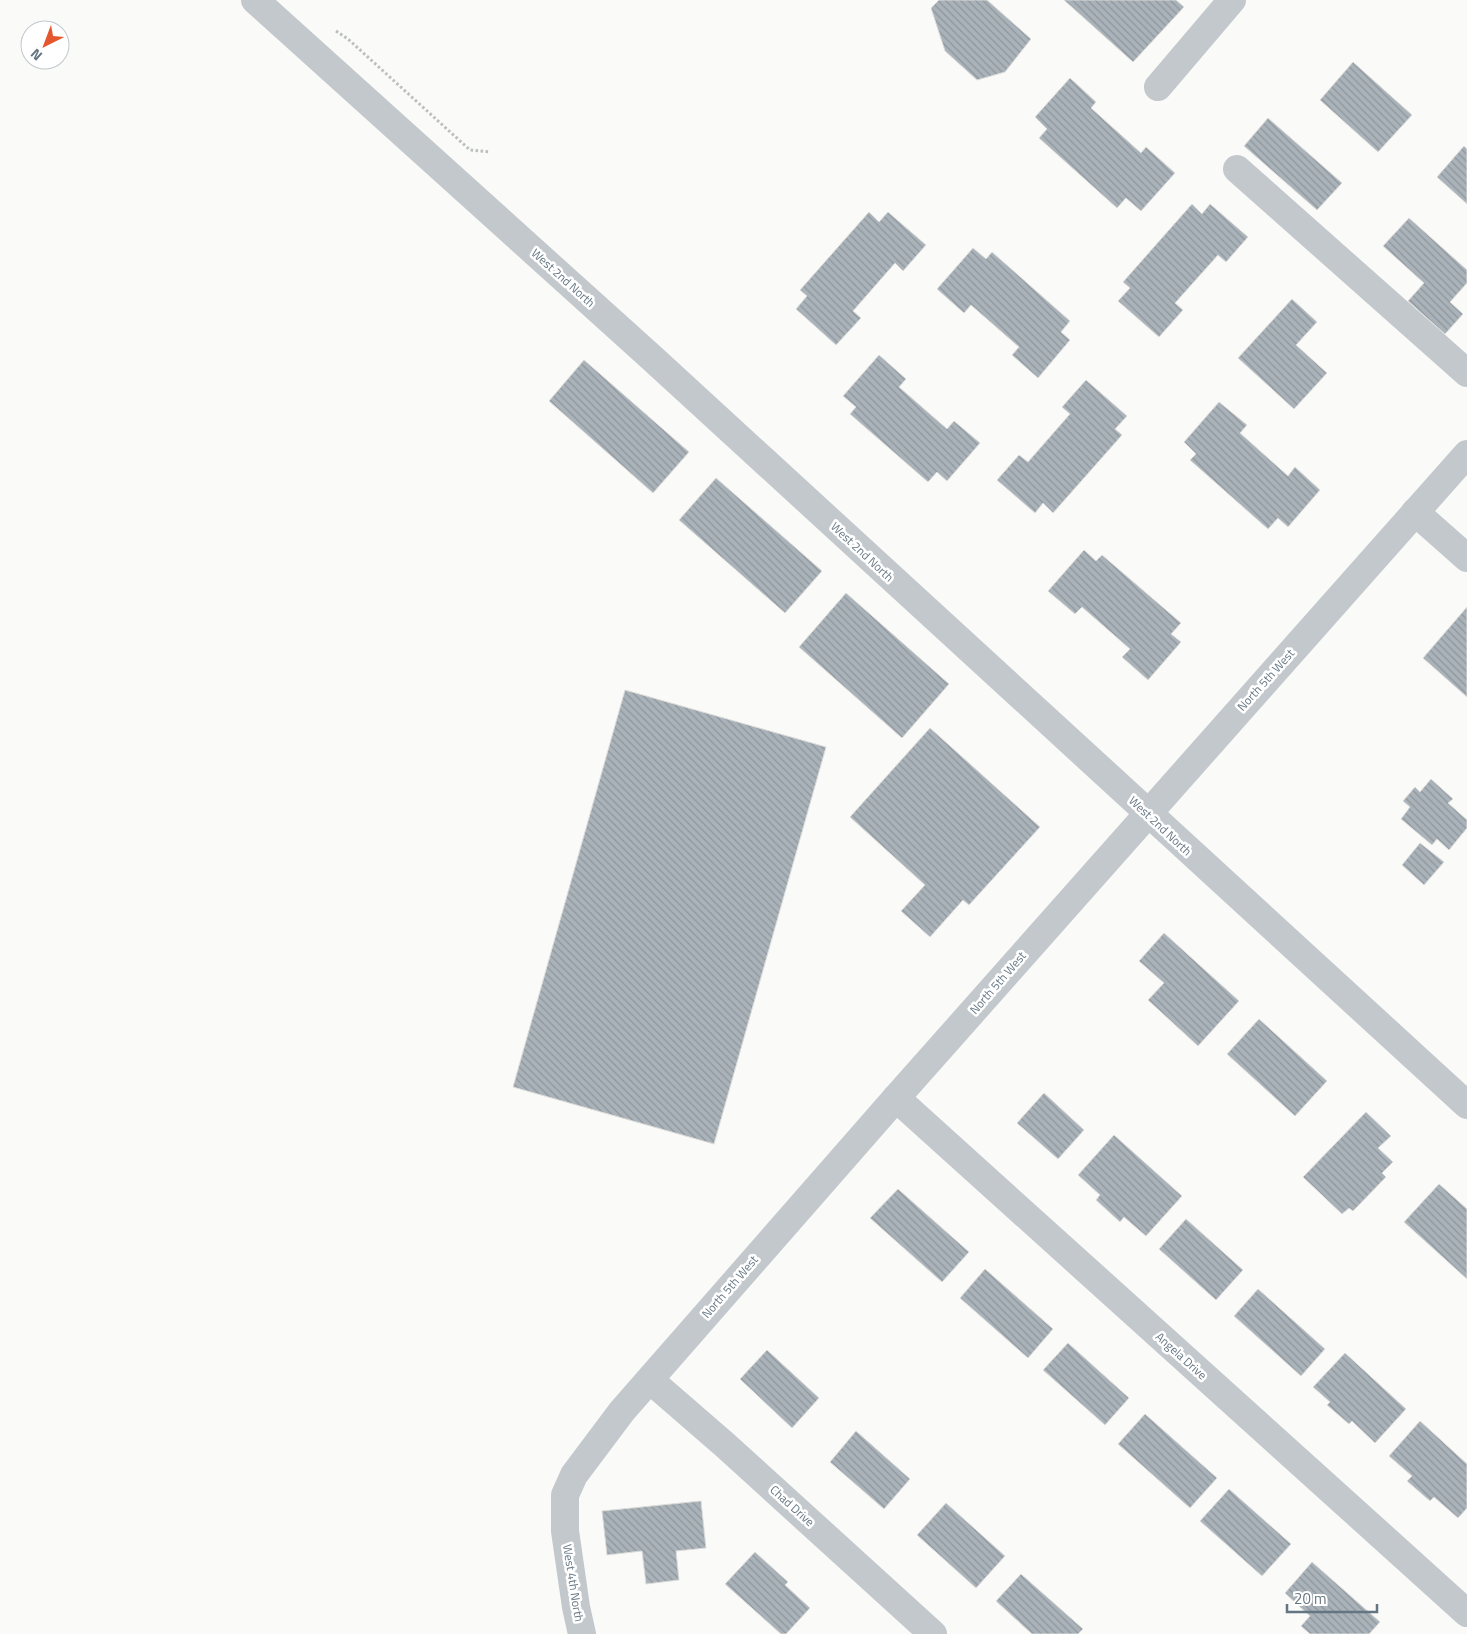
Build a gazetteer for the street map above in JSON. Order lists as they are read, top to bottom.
{
  "streets": {
    "street": [
      "West 2nd North",
      "North 5th West",
      "Angela Drive",
      "Chad Drive",
      "West 4th North"
    ]
  },
  "crossings": [
    ["West 2nd North", "North 5th West"],
    ["North 5th West", "Angela Drive"],
    ["North 5th West", "Chad Drive"],
    ["North 5th West", "West 4th North"]
  ],
  "scale_bar": "20 m",
  "north": "bottom left"
}
